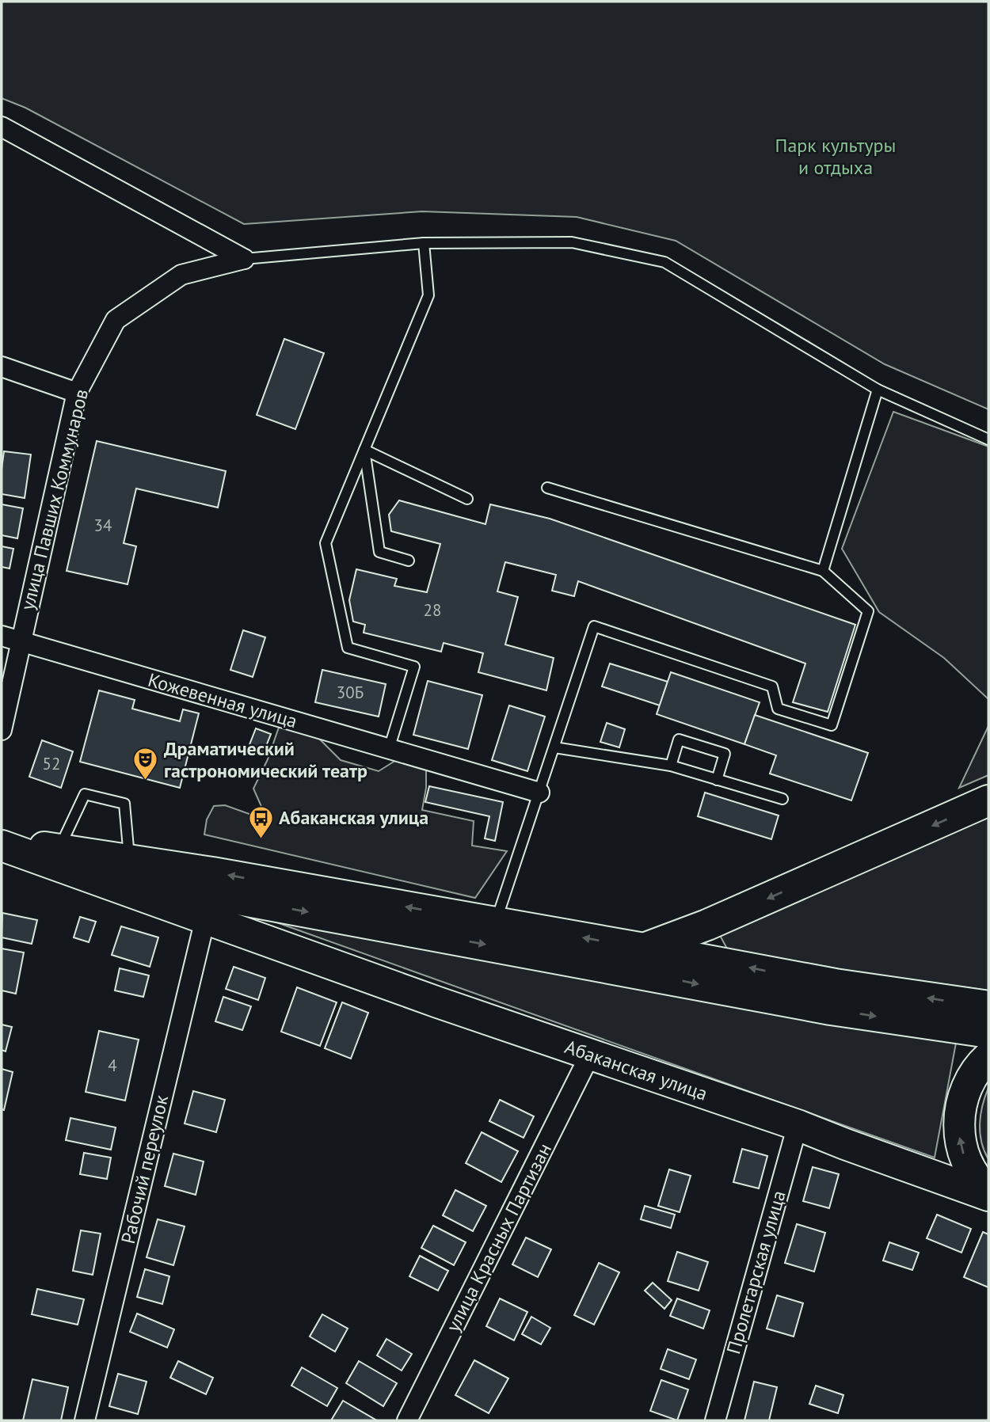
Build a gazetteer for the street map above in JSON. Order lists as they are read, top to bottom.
{
  "streets": {
    "main road": ["Абаканская улица"],
    "street": [
      "улица Павших Коммунаров",
      "Кожевенная улица",
      "Рабочий переулок",
      "улица Красных Партизан",
      "Пролетарская улица"
    ]
  },
  "crossings": [
    ["улица Павших Коммунаров", "Кожевенная улица"],
    ["Абаканская улица", "Рабочий переулок"],
    ["Абаканская улица", "улица Красных Партизан"],
    ["Абаканская улица", "Пролетарская улица"]
  ],
  "parks": ["Парк культуры и отдыха"],
  "places": {
    "theatre": ["Драматический гастрономический театр"],
    "bus stop": ["Абаканская улица"]
  },
  "house_numbers": [
    "34",
    "28",
    "30Б",
    "52",
    "4"
  ]
}
